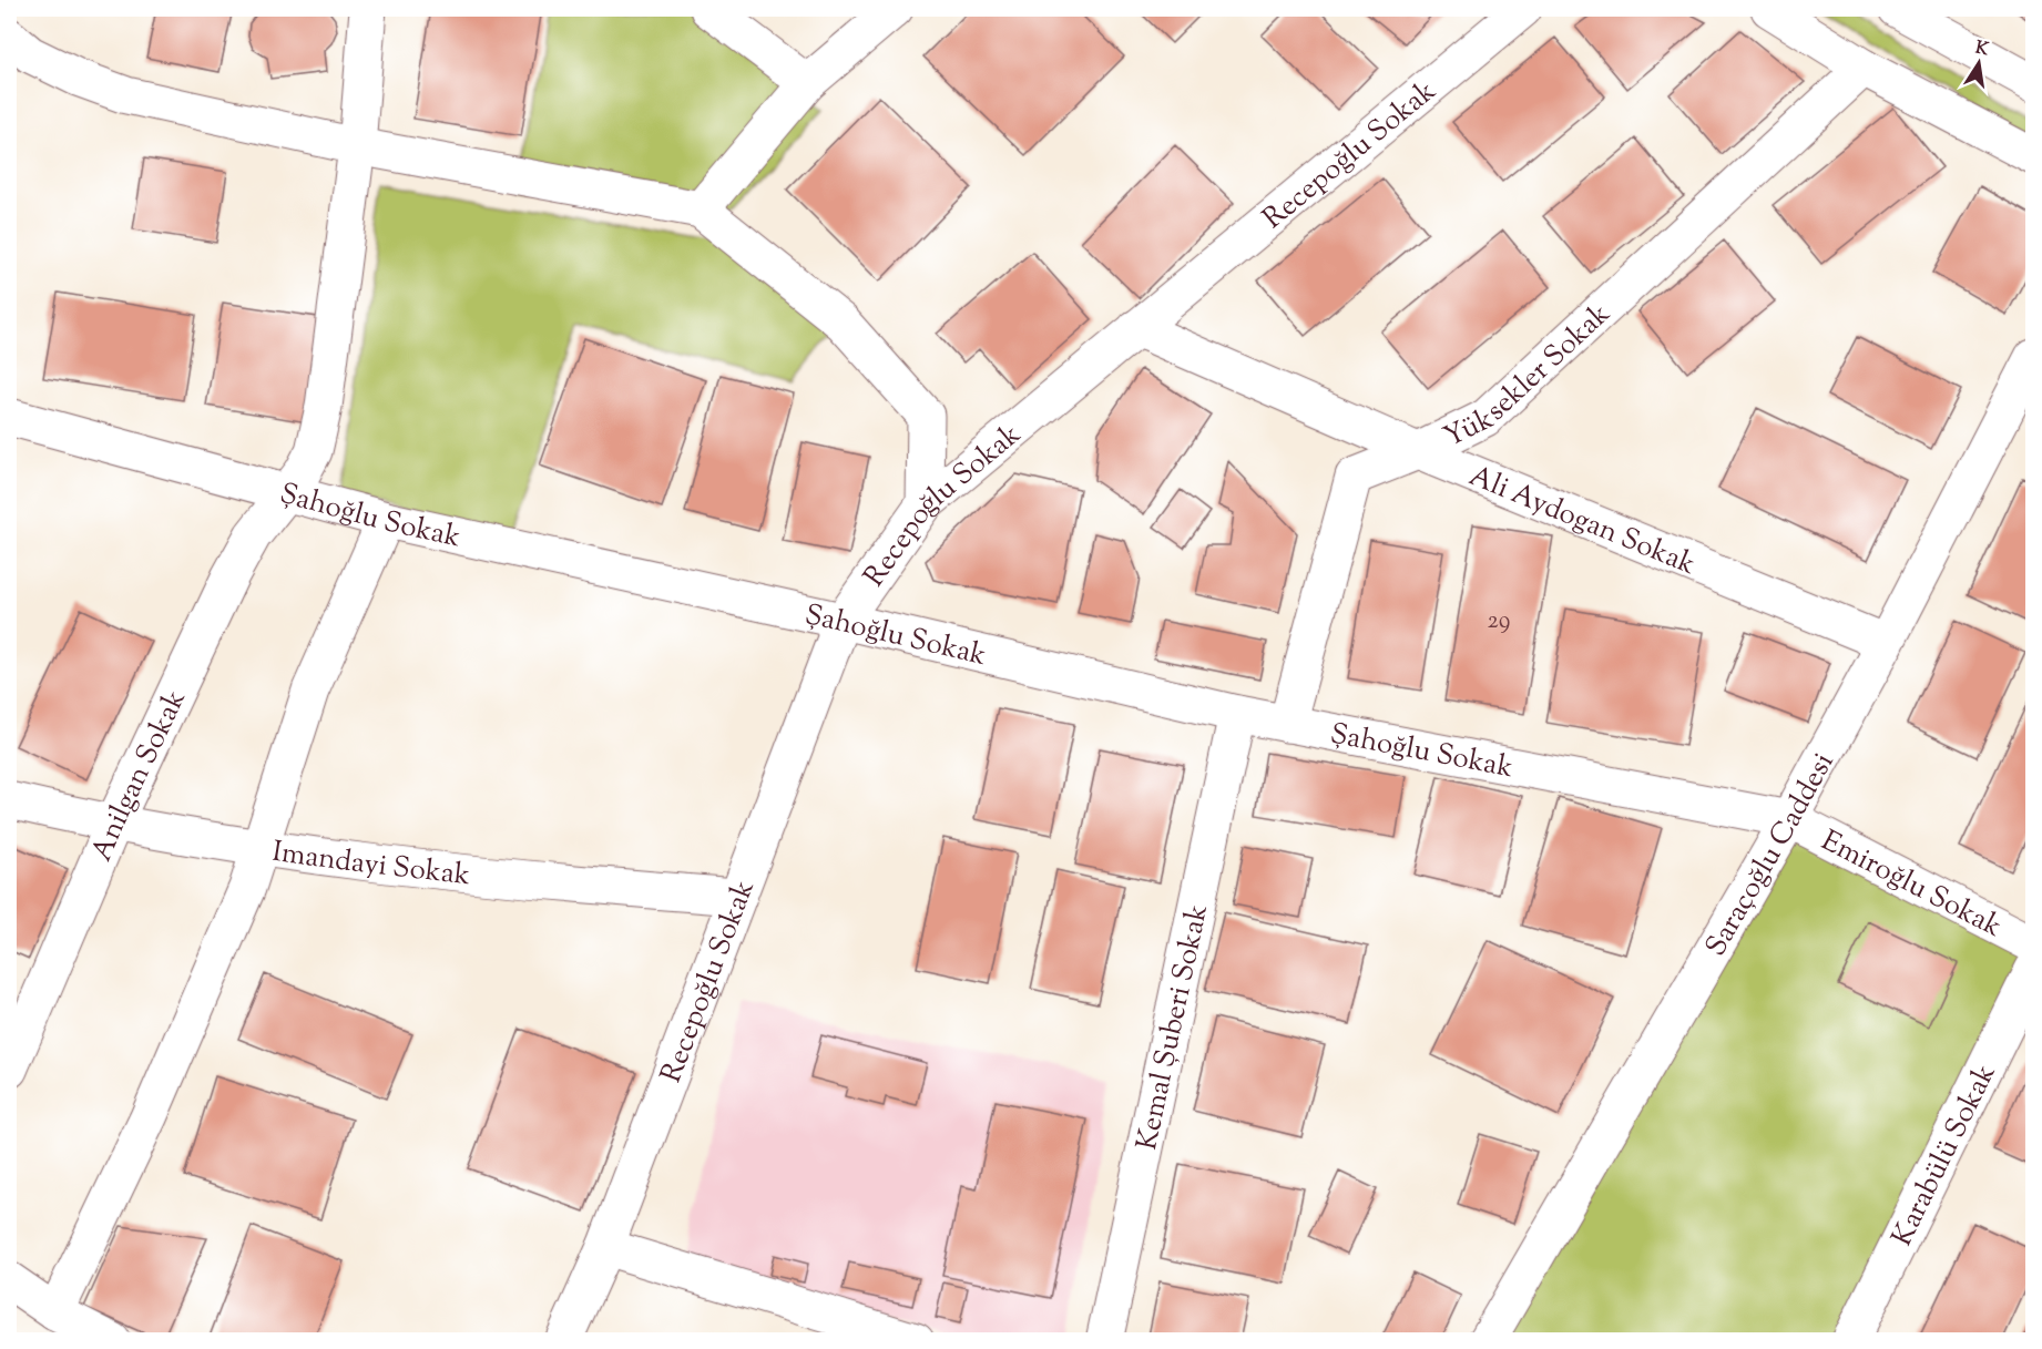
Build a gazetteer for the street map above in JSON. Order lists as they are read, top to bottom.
{
  "streets": {
    "street": [
      "Recepoğlu Sokak",
      "Yüksekler Sokak",
      "Şahoğlu Sokak",
      "Ali Aydogan Sokak",
      "Anilgan Sokak",
      "Saraçoğlu Caddesi",
      "Imandayi Sokak",
      "Emiroğlu Sokak",
      "Kemal Şuberi Sokak",
      "Karabülü Sokak"
    ]
  },
  "crossings": [
    ["Recepoğlu Sokak", "Şahoğlu Sokak"],
    ["Recepoğlu Sokak", "Ali Aydogan Sokak"],
    ["Recepoğlu Sokak", "Imandayi Sokak"],
    ["Yüksekler Sokak", "Şahoğlu Sokak"],
    ["Yüksekler Sokak", "Ali Aydogan Sokak"],
    ["Şahoğlu Sokak", "Anilgan Sokak"],
    ["Şahoğlu Sokak", "Saraçoğlu Caddesi"],
    ["Şahoğlu Sokak", "Emiroğlu Sokak"],
    ["Şahoğlu Sokak", "Kemal Şuberi Sokak"],
    ["Ali Aydogan Sokak", "Saraçoğlu Caddesi"],
    ["Anilgan Sokak", "Imandayi Sokak"],
    ["Saraçoğlu Caddesi", "Emiroğlu Sokak"]
  ],
  "house_numbers": ["29"],
  "north": "top"
}
